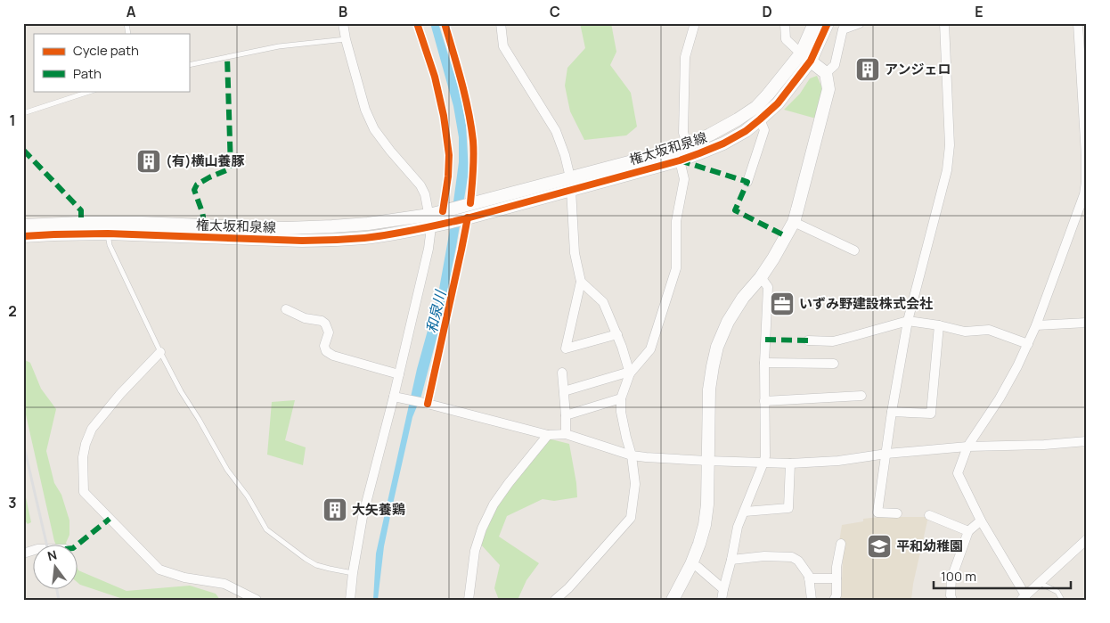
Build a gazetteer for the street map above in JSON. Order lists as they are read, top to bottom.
{
  "streets": {
    "street": ["権太坂和泉線"]
  },
  "water": ["和泉川"],
  "places": {
    "building": ["アンジェロ", "(有)横山養豚", "大矢養鶏"],
    "office": ["いずみ野建設株式会社"],
    "school or university": ["平和幼稚園"]
  },
  "legend": ["Cycle path", "Path"],
  "scale_bar": "100 m",
  "north": "top",
  "grid": {
    "columns": [
      "A",
      "B",
      "C",
      "D",
      "E"
    ],
    "rows": ["1", "2", "3"]
  }
}
